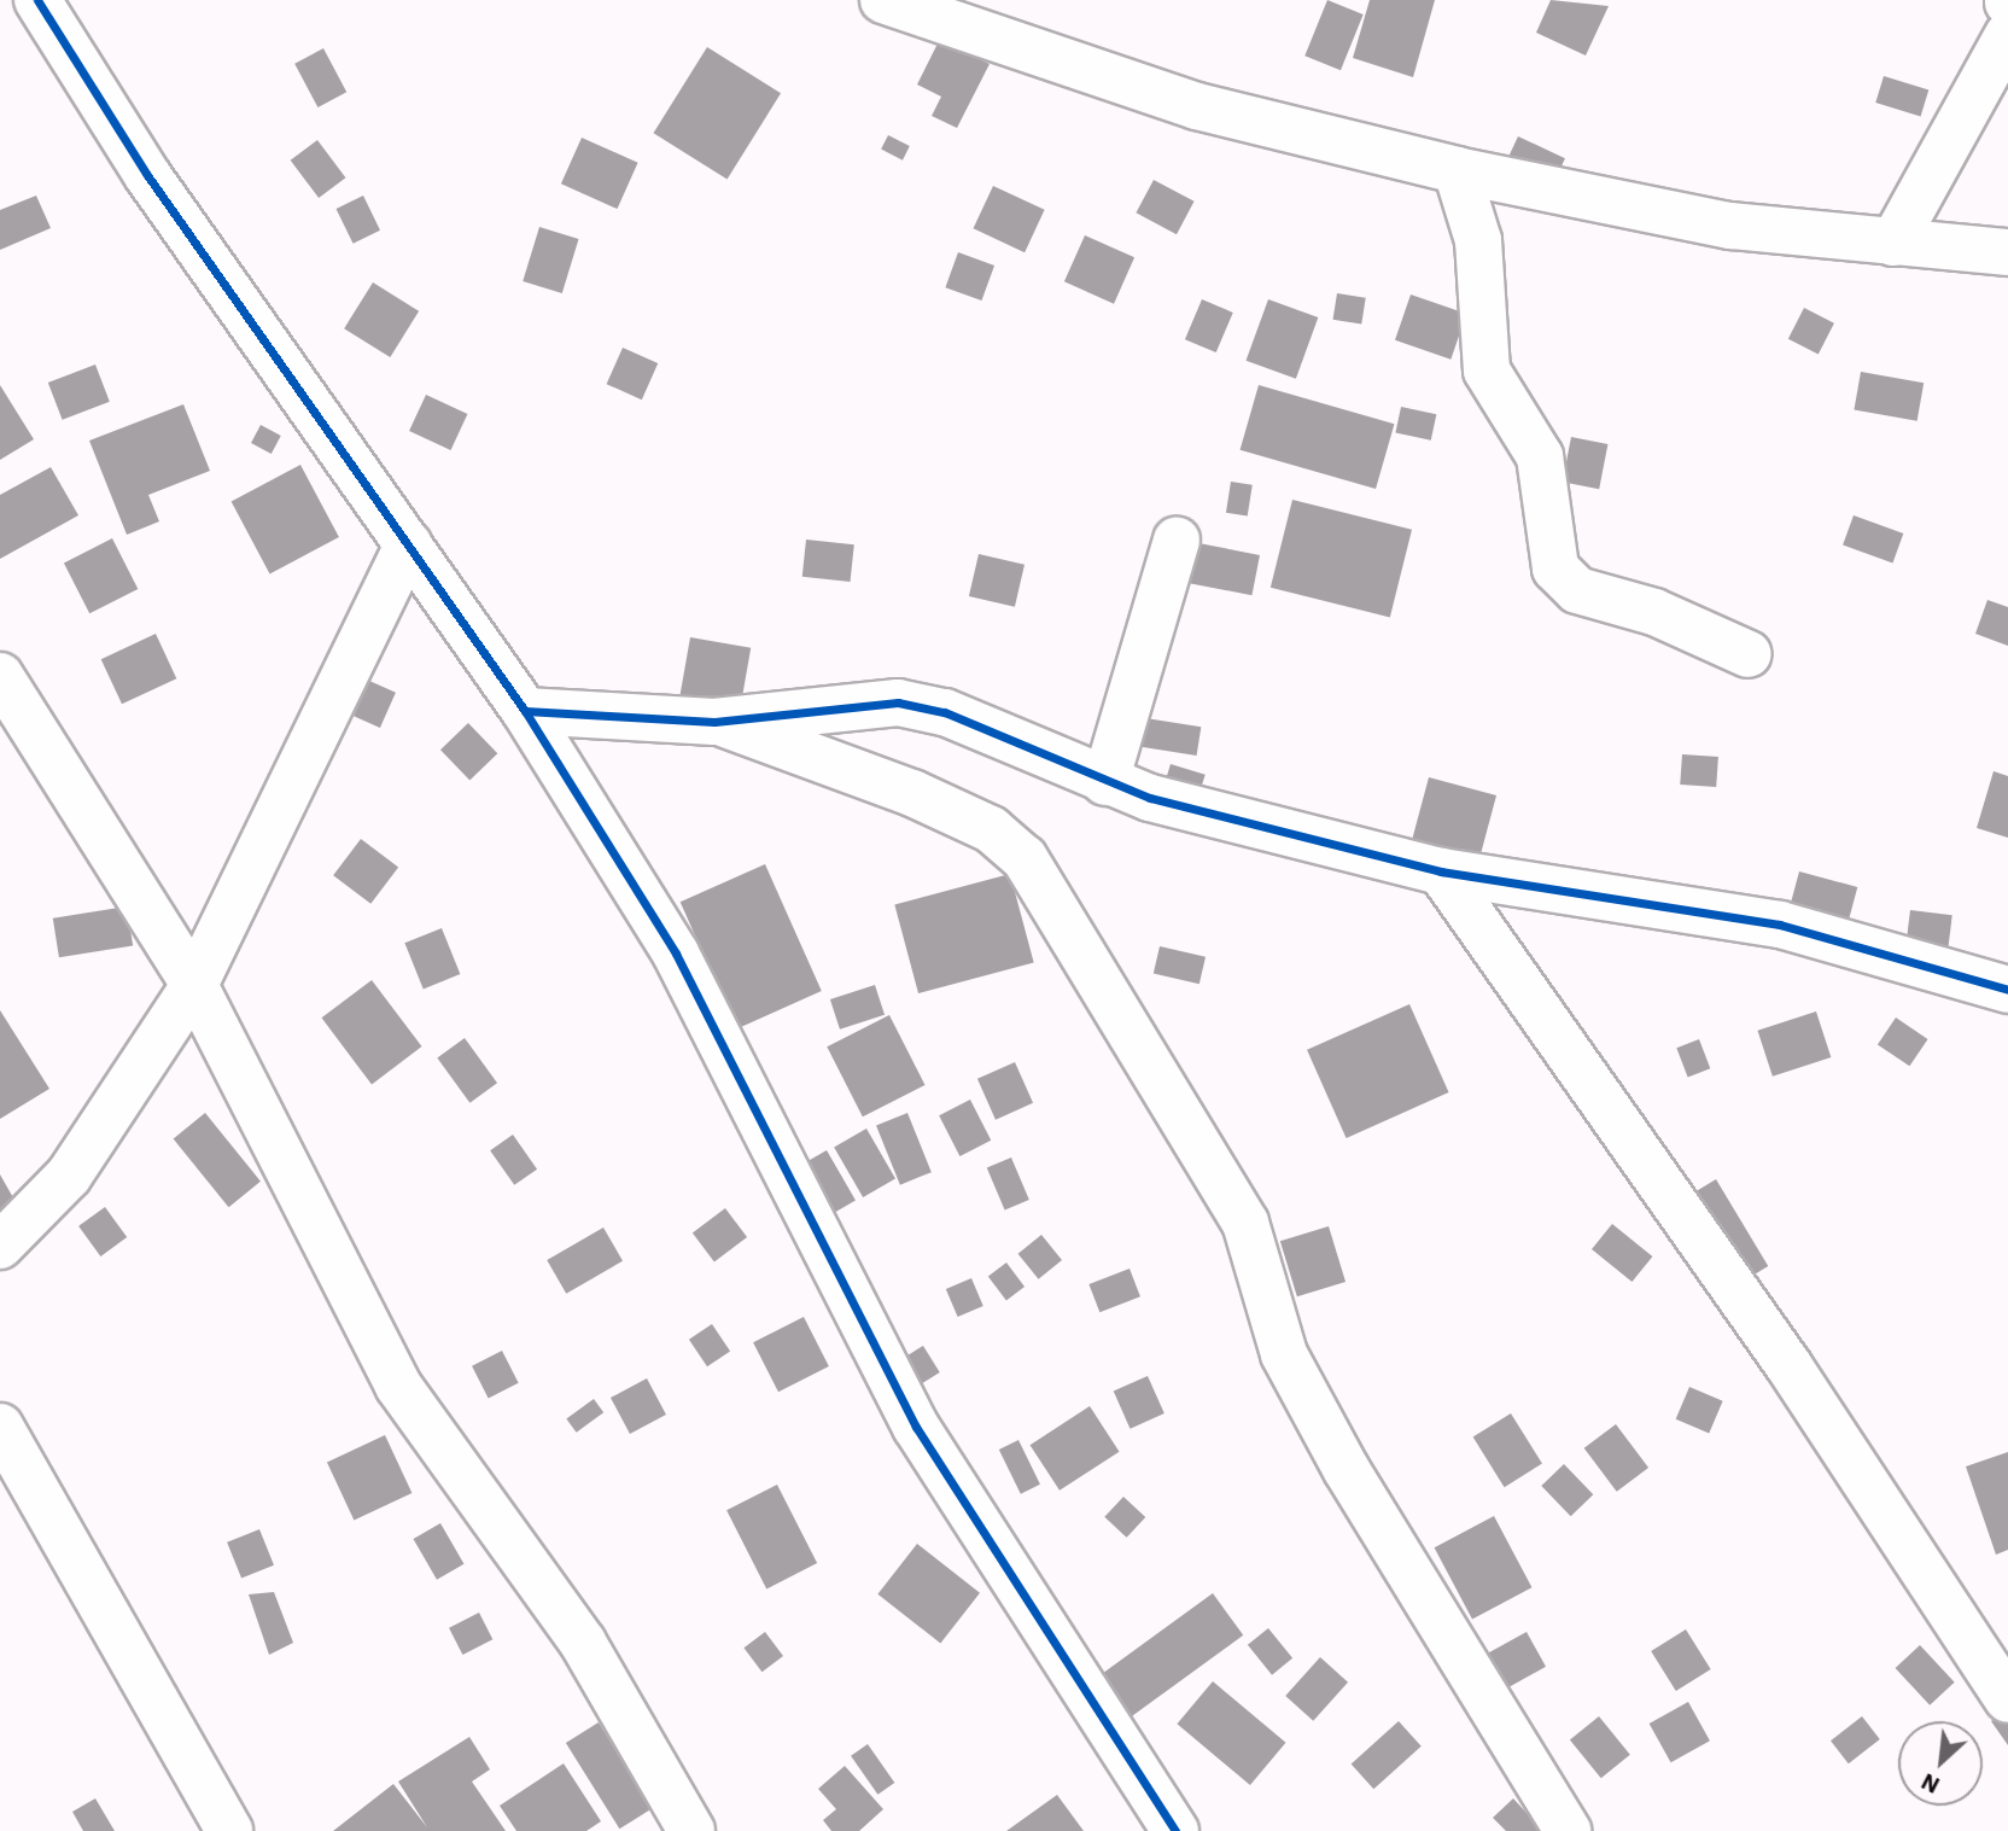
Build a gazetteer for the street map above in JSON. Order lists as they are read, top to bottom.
{
  "north": "bottom left"
}
